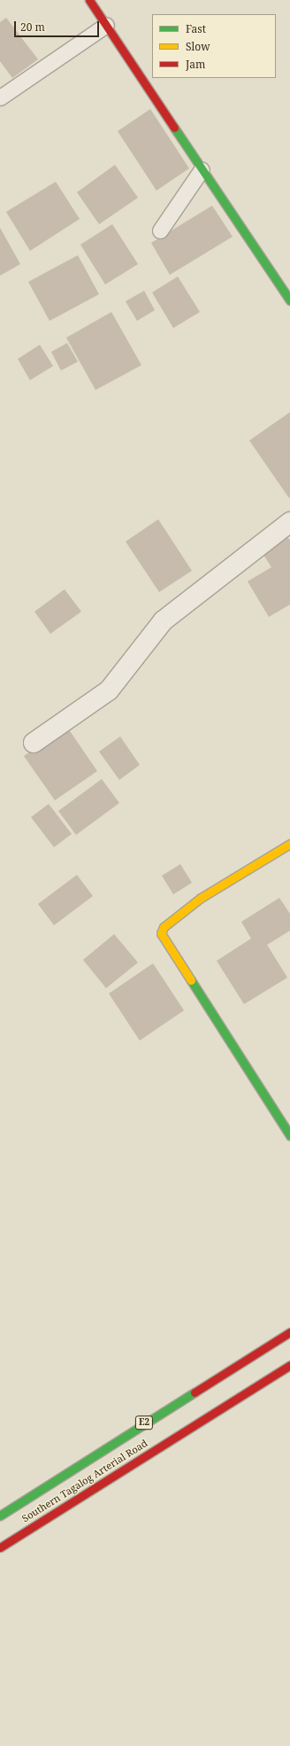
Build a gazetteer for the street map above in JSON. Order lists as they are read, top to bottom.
{
  "streets": {
    "main road": ["E2", "Southern Tagalog Arterial Road"]
  },
  "legend": ["Fast", "Slow", "Jam"],
  "scale_bar": "20 m"
}
